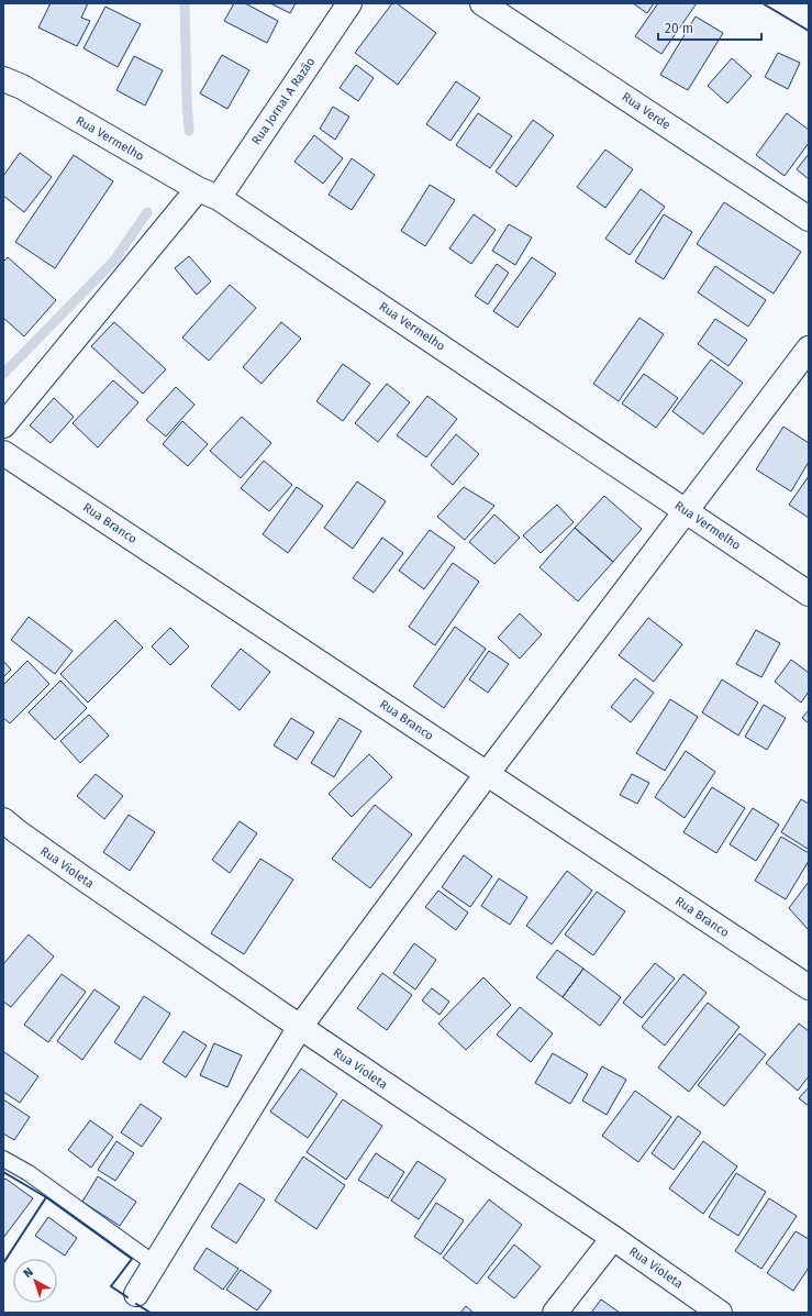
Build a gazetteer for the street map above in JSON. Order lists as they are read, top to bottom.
{
  "streets": {
    "street": [
      "Rua Jornal A Razão",
      "Rua Verde",
      "Rua Vermelho",
      "Rua Branco",
      "Rua Violeta"
    ]
  },
  "crossings": [
    ["Rua Jornal A Razão", "Rua Vermelho"]
  ],
  "scale_bar": "20 m",
  "north": "top left"
}
